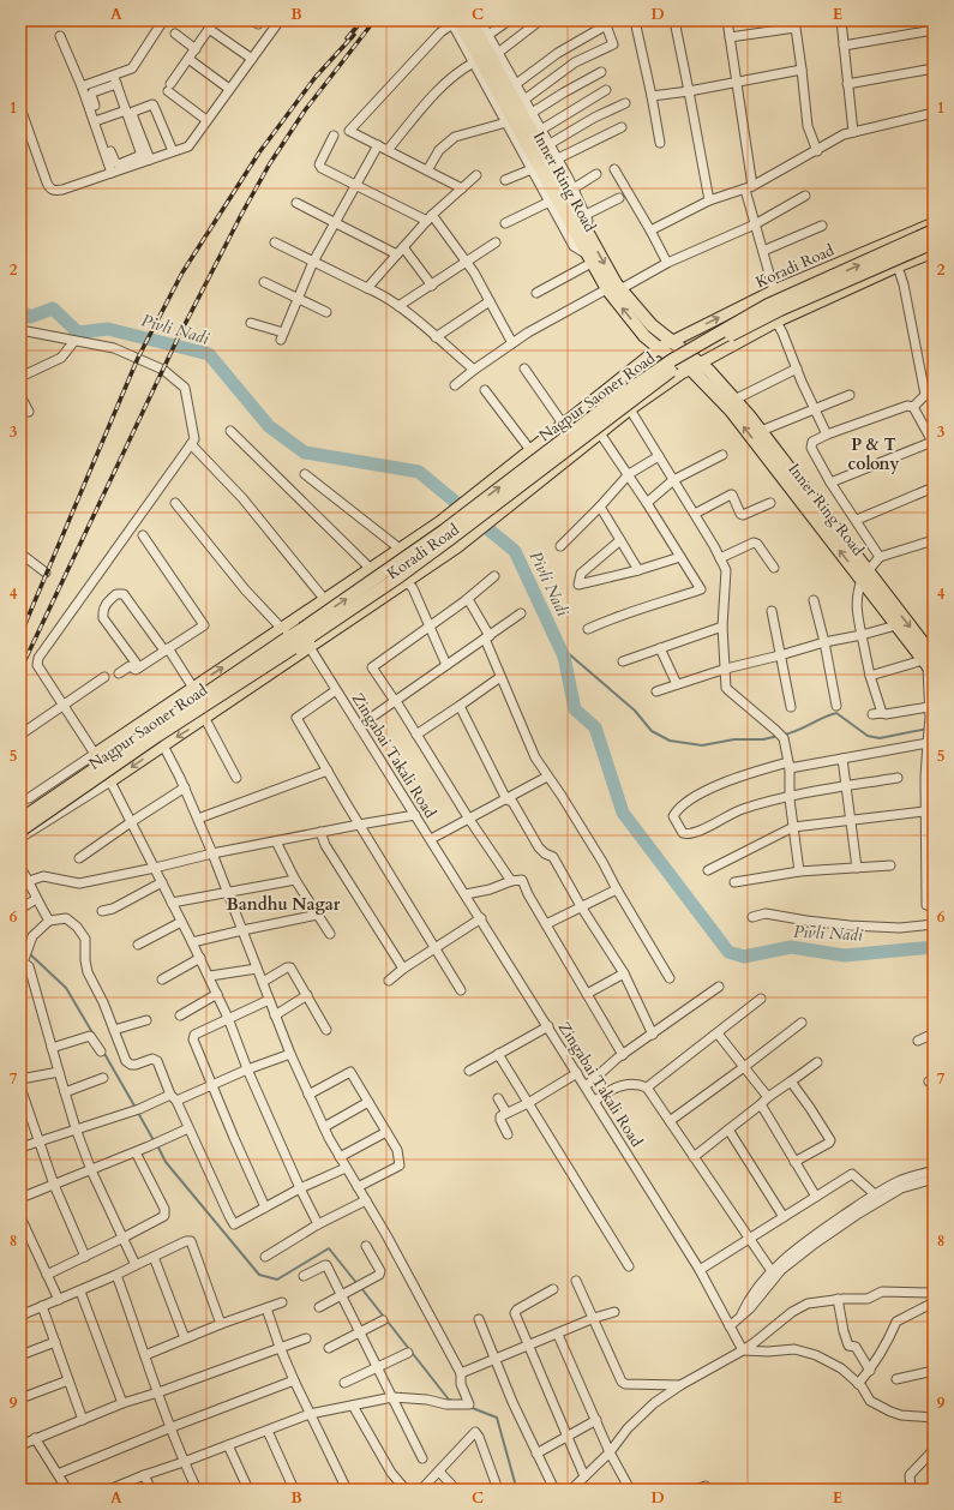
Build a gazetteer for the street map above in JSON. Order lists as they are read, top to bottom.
{
  "streets": {
    "highway": ["Inner Ring Road", "Koradi Road", "Nagpur Saoner Road"],
    "street": ["Zingabai Takali Road"]
  },
  "crossings": [
    ["Inner Ring Road", "Koradi Road"],
    ["Koradi Road", "Nagpur Saoner Road"],
    ["Koradi Road", "Zingabai Takali Road"],
    ["Nagpur Saoner Road", "Zingabai Takali Road"]
  ],
  "districts": ["P & T colony", "Bandhu Nagar"],
  "water": ["Pivli Nadi"],
  "grid": {
    "columns": [
      "A",
      "B",
      "C",
      "D",
      "E"
    ],
    "rows": [
      "1",
      "2",
      "3",
      "4",
      "5",
      "6",
      "7",
      "8",
      "9"
    ]
  }
}
